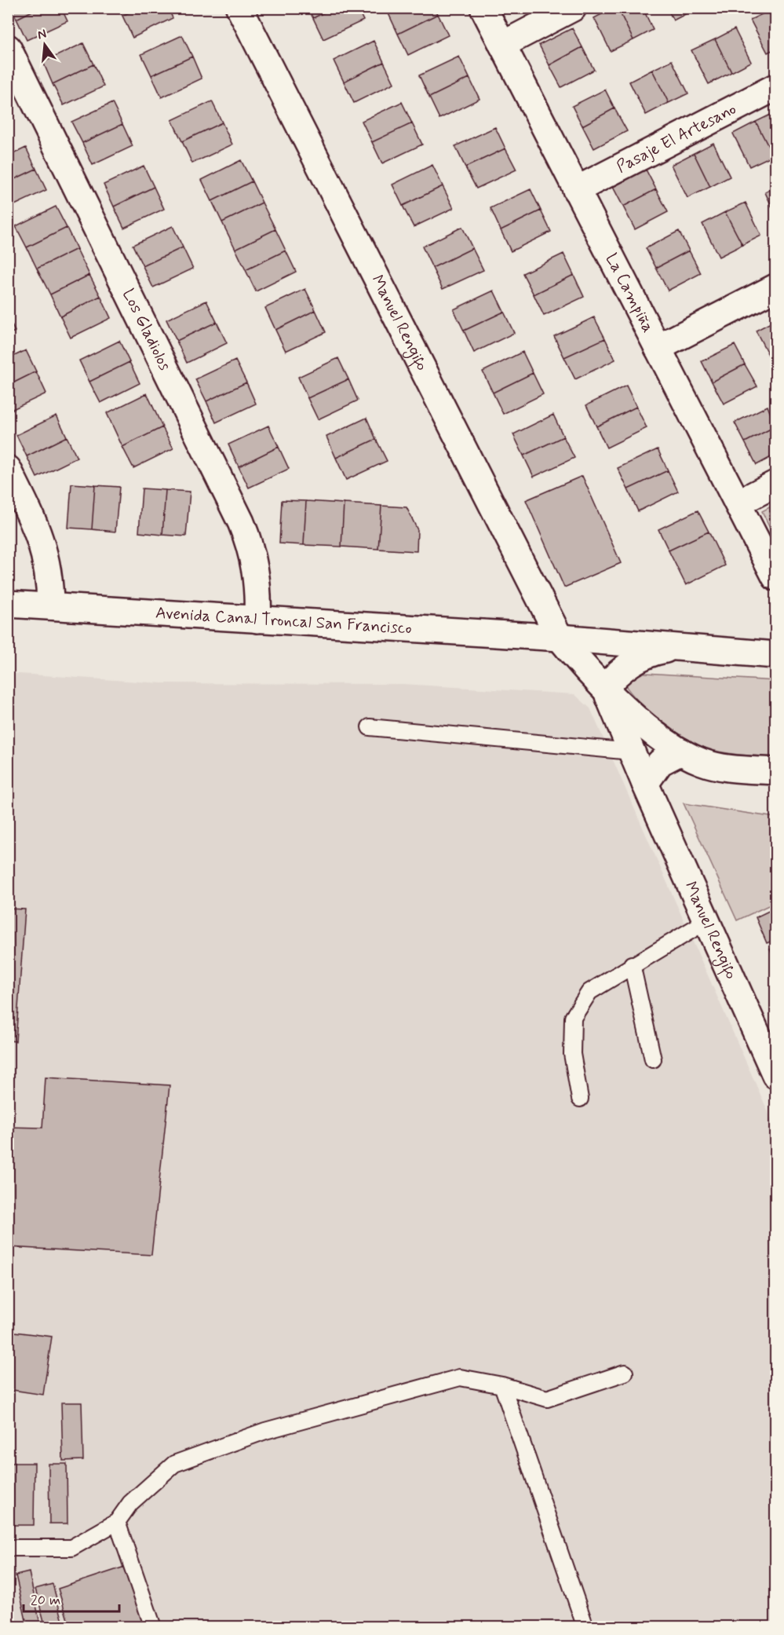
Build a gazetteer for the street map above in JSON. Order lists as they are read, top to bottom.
{
  "streets": {
    "street": [
      "Pasaje El Artesano",
      "La Campiña",
      "Manuel Rengifo",
      "Los Gladiolos",
      "Avenida Canal Troncal San Francisco"
    ]
  },
  "crossings": [
    ["Pasaje El Artesano", "La Campiña"],
    ["Manuel Rengifo", "Avenida Canal Troncal San Francisco"],
    ["Los Gladiolos", "Avenida Canal Troncal San Francisco"]
  ],
  "scale_bar": "20 m",
  "north": "top"
}
